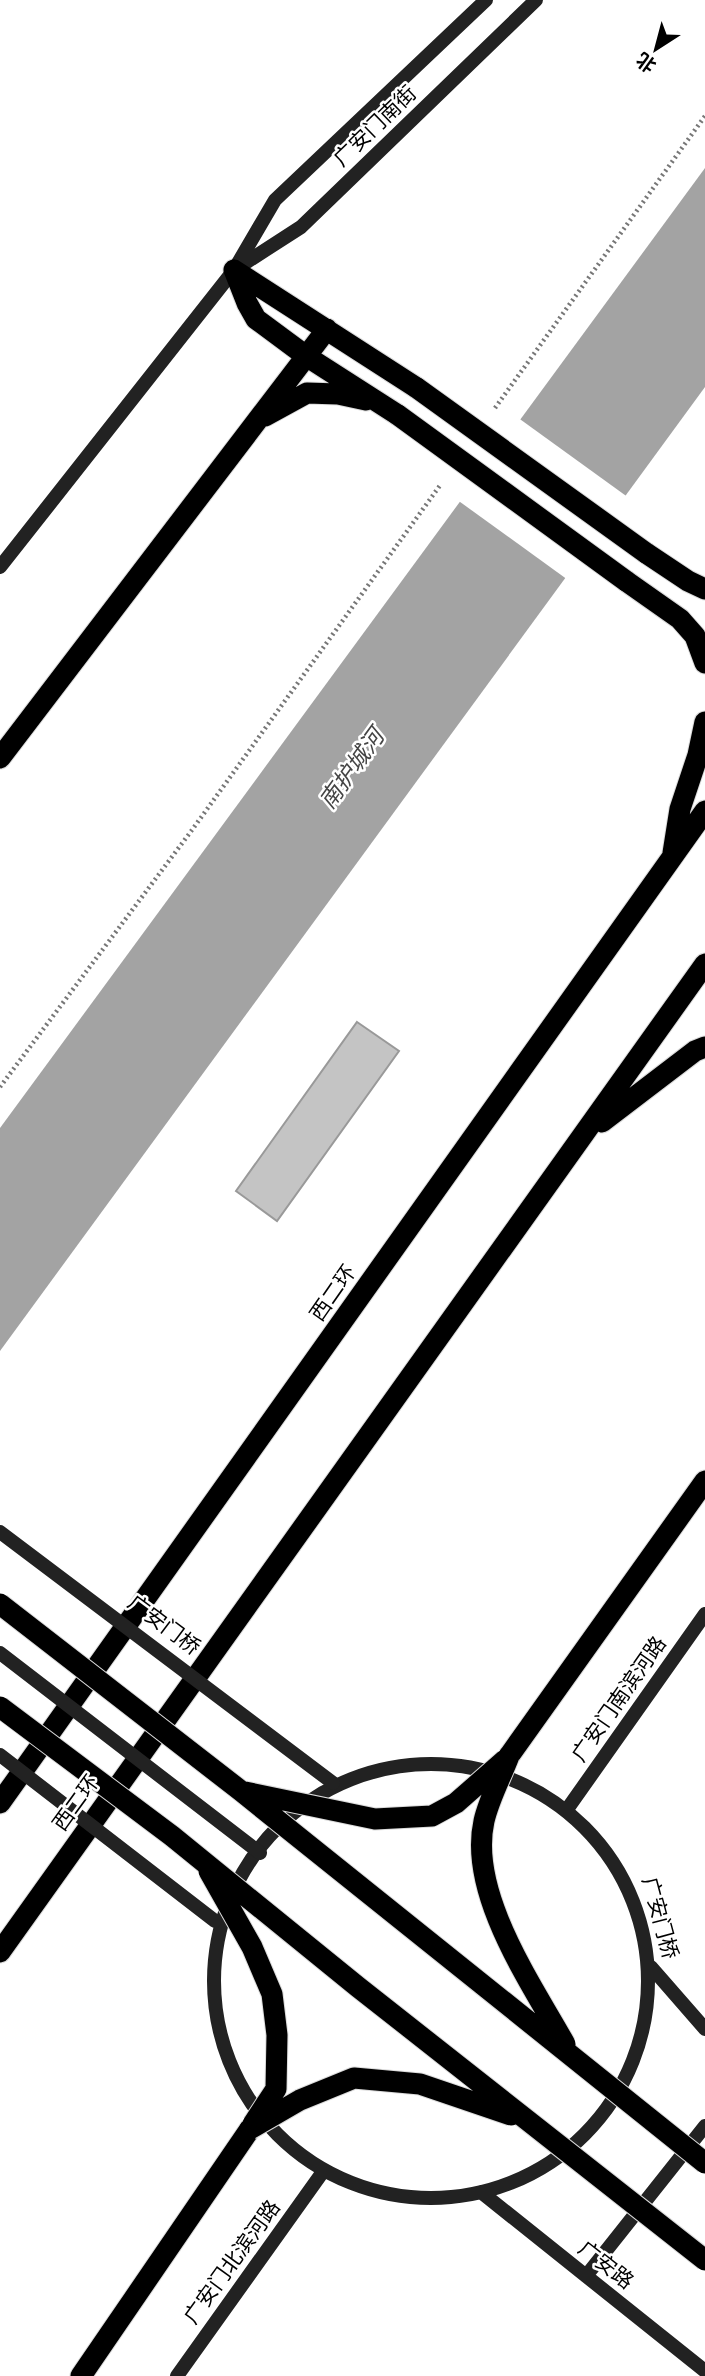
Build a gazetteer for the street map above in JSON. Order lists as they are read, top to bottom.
{
  "streets": {
    "highway": ["西二环"],
    "street": [
      "广安门南街",
      "广安门桥",
      "广安门南滨河路",
      "广安门北滨河路",
      "广安路"
    ]
  },
  "crossings": [
    ["广安门桥", "广安门南滨河路"],
    ["广安门桥", "广安门北滨河路"],
    ["广安门桥", "广安路"]
  ],
  "water": ["南护城河"],
  "north": "bottom left"
}
